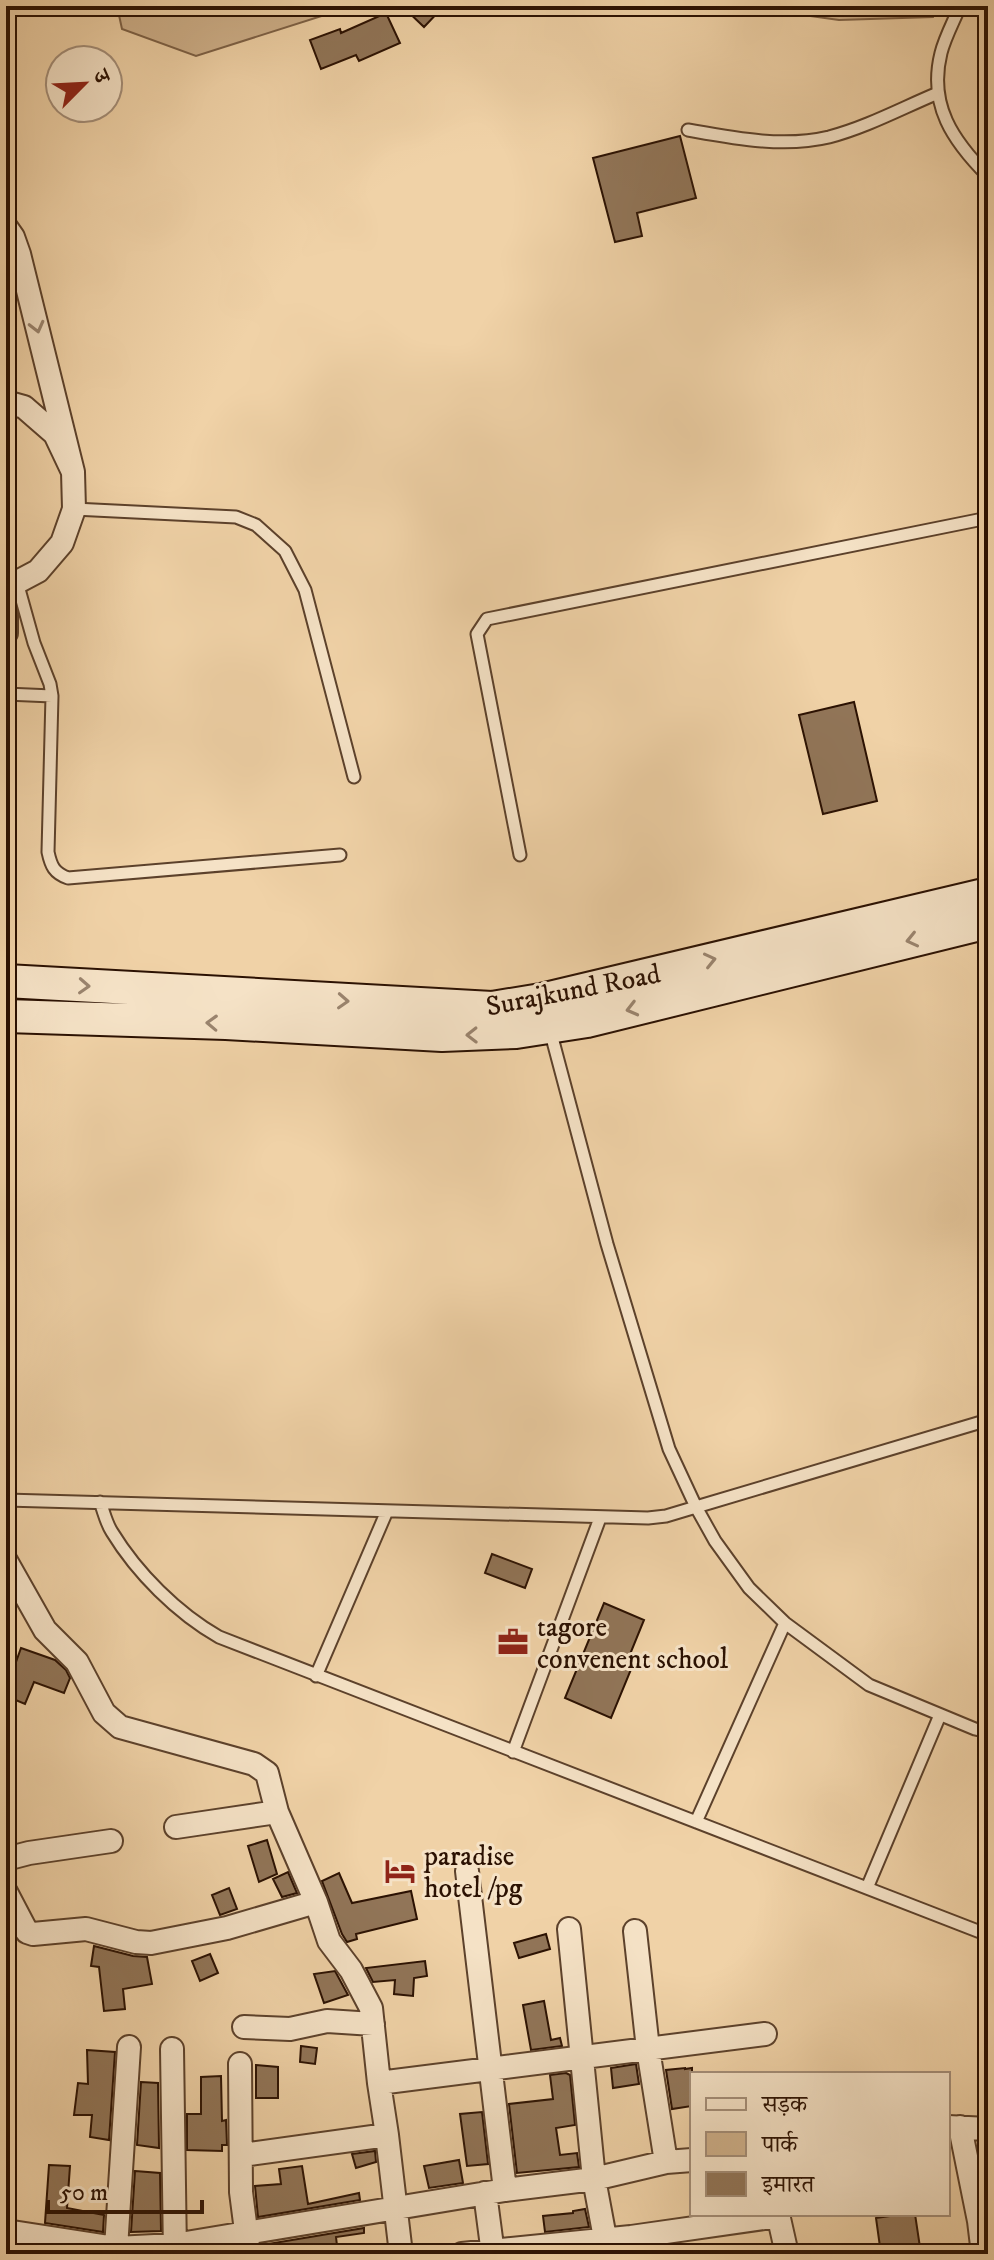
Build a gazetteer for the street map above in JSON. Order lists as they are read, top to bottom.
{
  "streets": {
    "main road": ["Surajkund Road"]
  },
  "places": {
    "office": ["tagore convenent school"],
    "hotel": ["paradise hotel /pg"]
  },
  "legend": ["सड़क", "पार्क", "इमारत"],
  "scale_bar": "50 m",
  "north": "top right"
}
